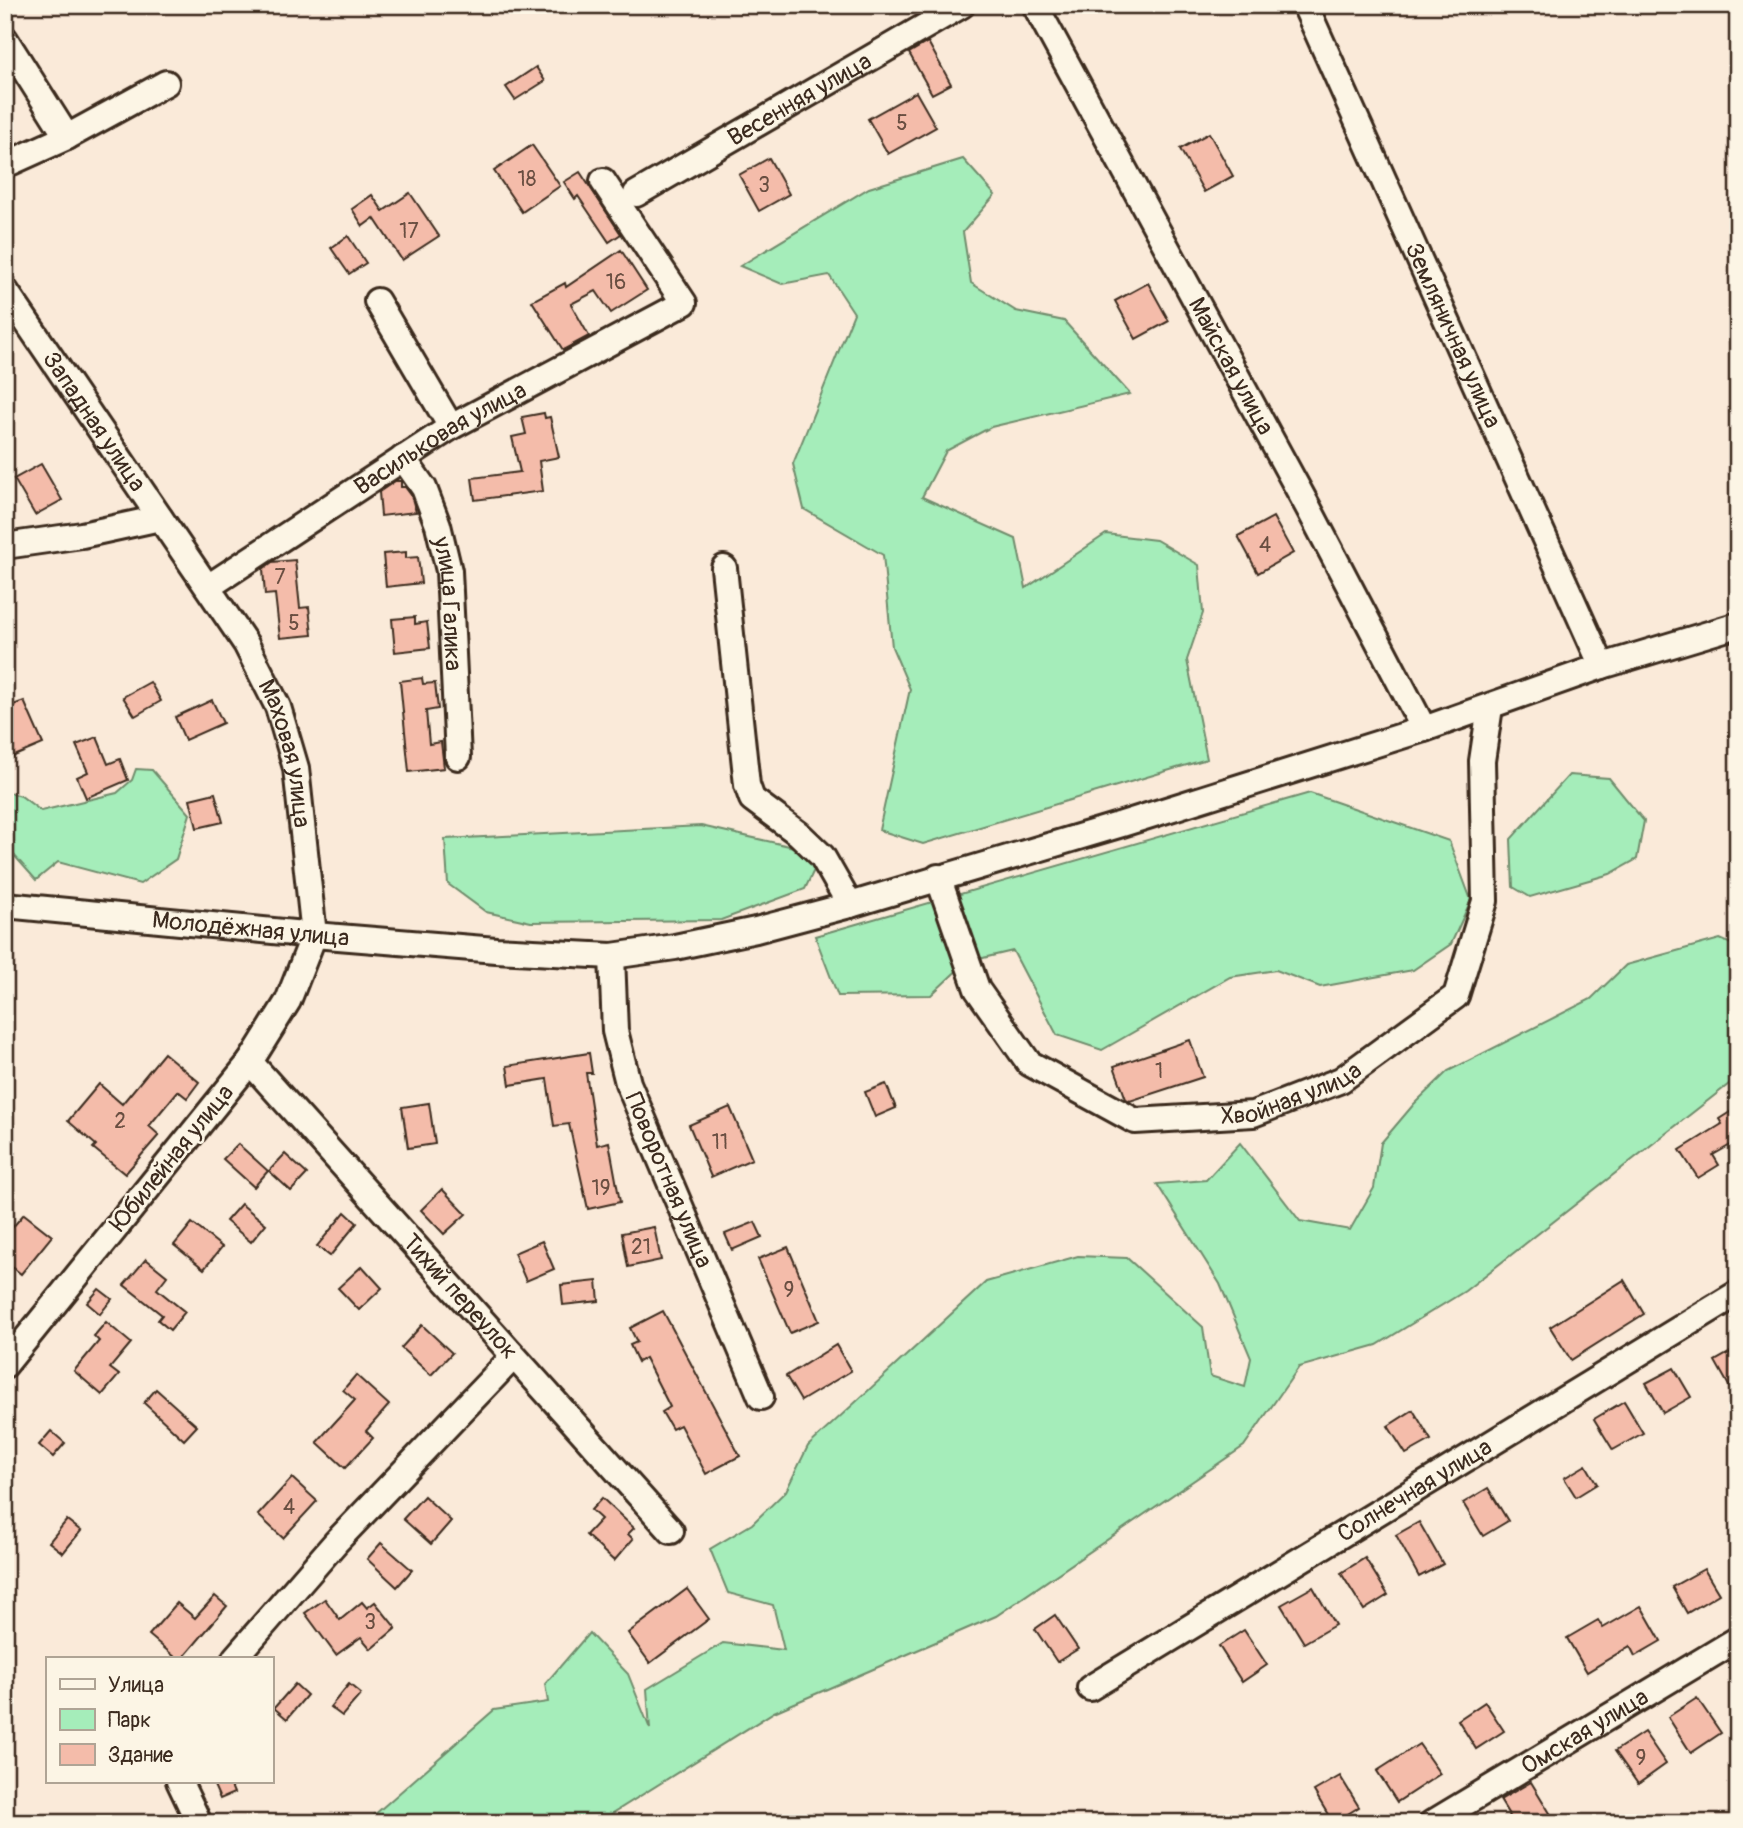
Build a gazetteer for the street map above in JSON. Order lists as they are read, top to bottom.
{
  "streets": {
    "street": [
      "Весенняя улица",
      "Земляничная улица",
      "Майская улица",
      "Западная улица",
      "Васильковая улица",
      "улица Галика",
      "Маховая улица",
      "Молодёжная улица",
      "Хвойная улица",
      "Юбилейная улица",
      "Поворотная улица",
      "Тихий переулок",
      "Солнечная улица",
      "Омская улица"
    ]
  },
  "crossings": [
    ["Земляничная улица", "Молодёжная улица"],
    ["Майская улица", "Молодёжная улица"],
    ["Западная улица", "Васильковая улица"],
    ["Западная улица", "Маховая улица"],
    ["Васильковая улица", "улица Галика"],
    ["Васильковая улица", "Маховая улица"],
    ["Маховая улица", "Молодёжная улица"],
    ["Маховая улица", "Юбилейная улица"],
    ["Молодёжная улица", "Хвойная улица"],
    ["Молодёжная улица", "Юбилейная улица"],
    ["Молодёжная улица", "Поворотная улица"],
    ["Юбилейная улица", "Тихий переулок"]
  ],
  "house_numbers": [
    "5",
    "18",
    "3",
    "17",
    "16",
    "4",
    "7",
    "5",
    "1",
    "2",
    "11",
    "19",
    "21",
    "9",
    "4",
    "3",
    "9"
  ],
  "legend": ["Улица", "Парк", "Здание"]
}
